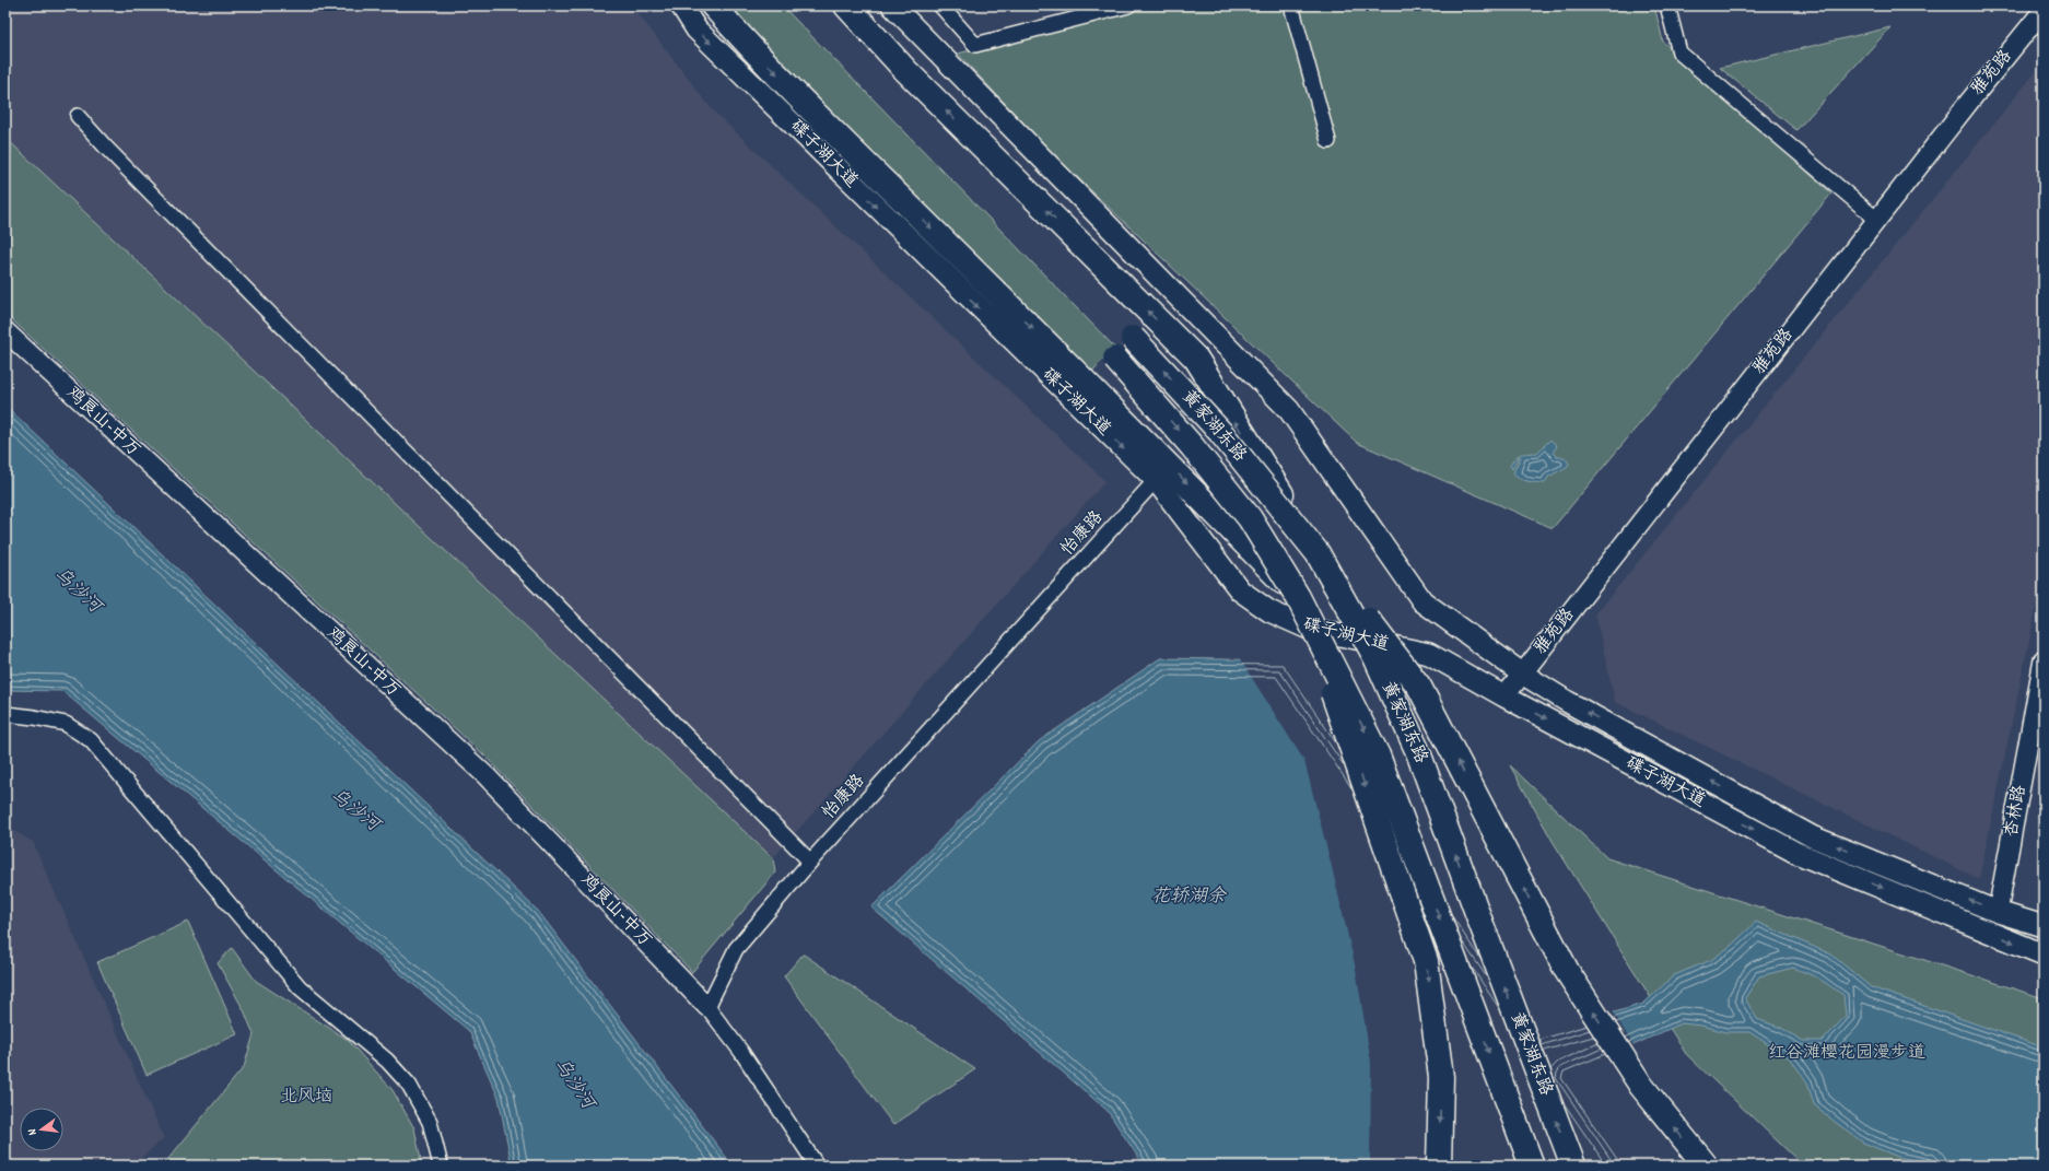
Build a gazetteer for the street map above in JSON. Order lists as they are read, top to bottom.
{
  "streets": {
    "highway": ["黄家湖东路"],
    "main road": ["碟子湖大道"],
    "street": [
      "雅苑路",
      "鸡良山-中万",
      "怡康路",
      "杏林路"
    ]
  },
  "crossings": [
    ["雅苑路", "碟子湖大道"],
    ["碟子湖大道", "怡康路"],
    ["碟子湖大道", "杏林路"],
    ["鸡良山-中万", "怡康路"]
  ],
  "water": ["乌沙河", "花轿湖余"],
  "parks": ["红谷滩樱花园漫步道", "北风垴"],
  "north": "left"
}
